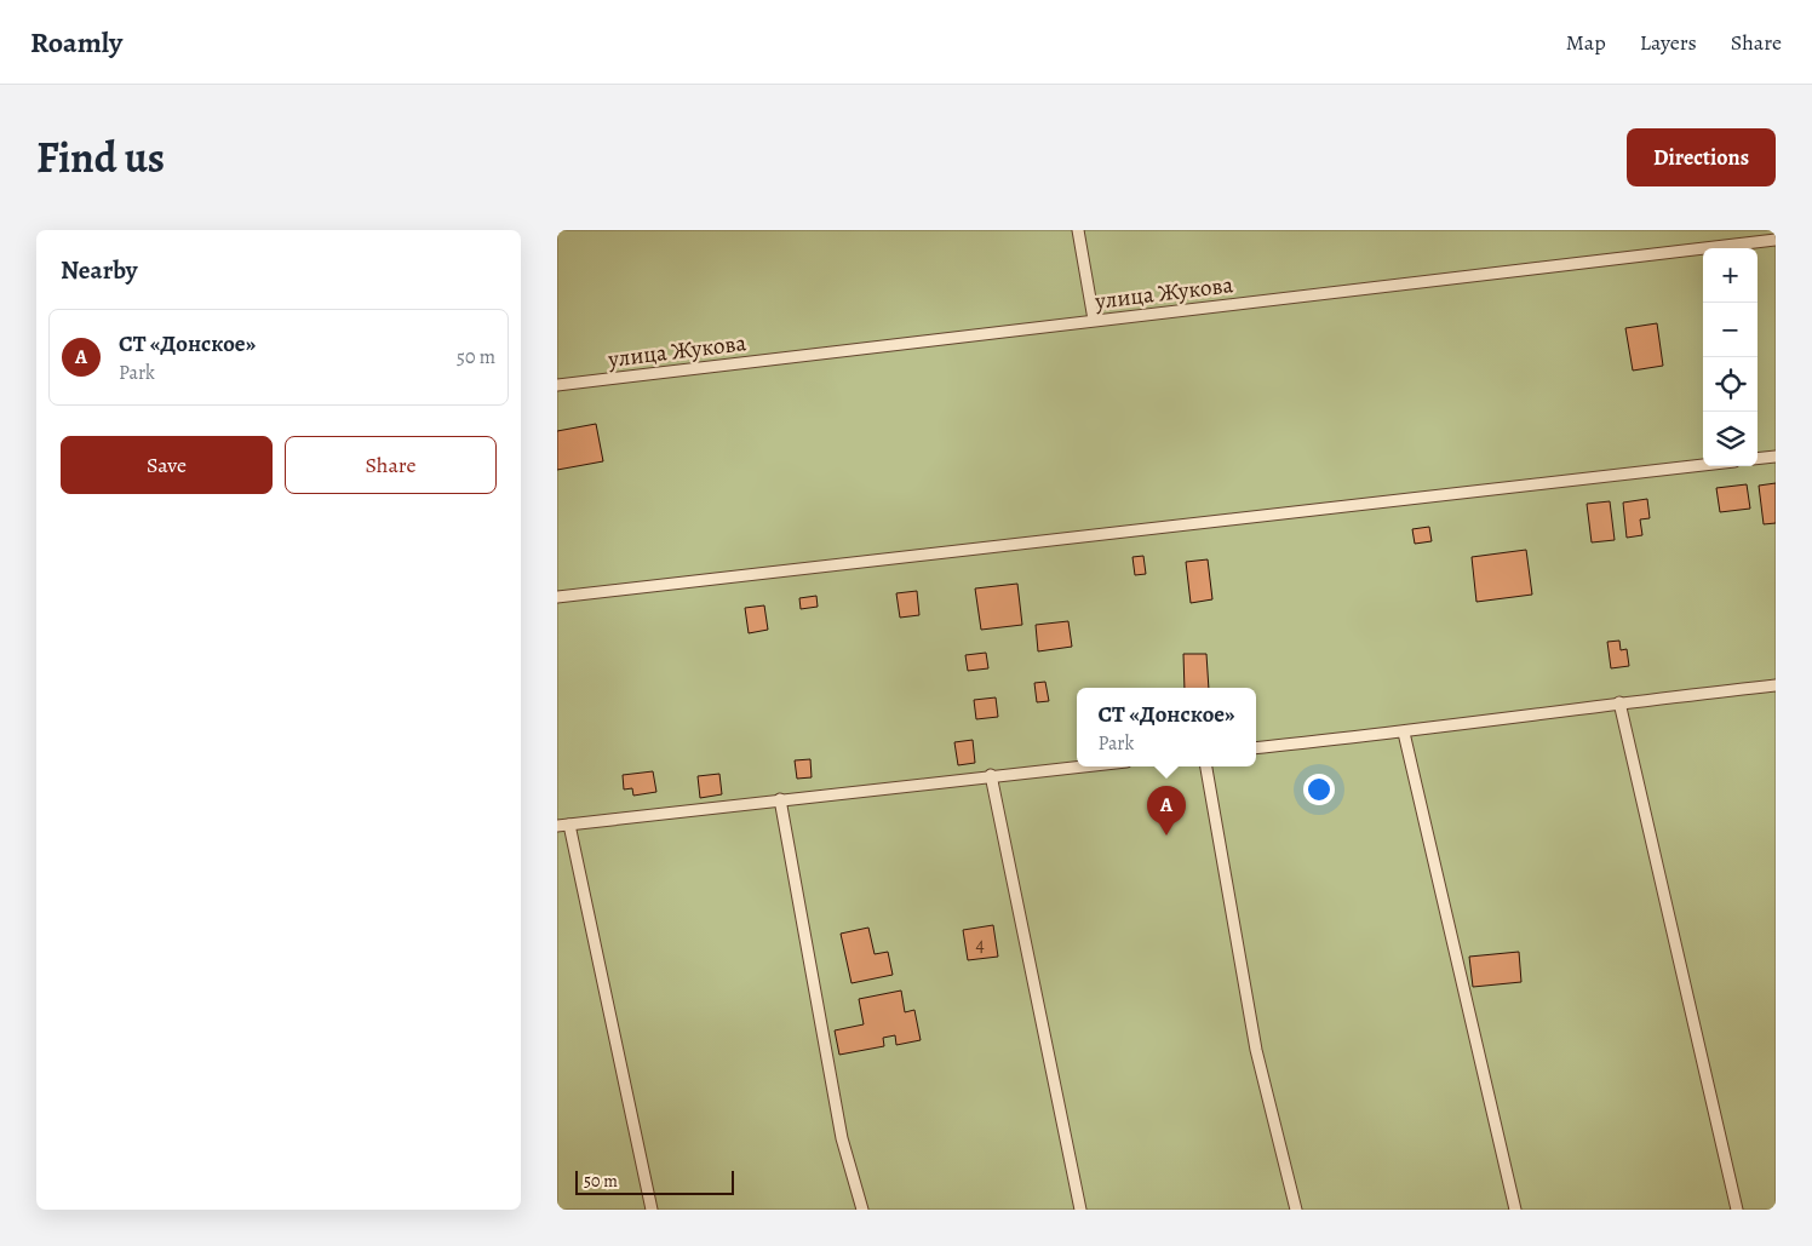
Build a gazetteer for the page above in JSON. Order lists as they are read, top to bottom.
{
  "streets": {
    "lane": ["улица Жукова"]
  },
  "house_numbers": ["4"],
  "scale_bar": "50 m",
  "page": {
    "header": "Roamly",
    "nav": ["Map", "Layers", "Share"],
    "title": "Find us",
    "buttons": [
      "Directions",
      ["Save", "Share"]
    ],
    "heading": "Nearby",
    "map_buttons": ["+", "−"],
    "list": [
      {
        "mark": "A",
        "name": "СТ «Донское»",
        "note": "Park",
        "value": "50 m"
      }
    ],
    "popup": ["СТ «Донское»", "Park"],
    "pins": "A",
    "scale": "50 m"
  }
}
